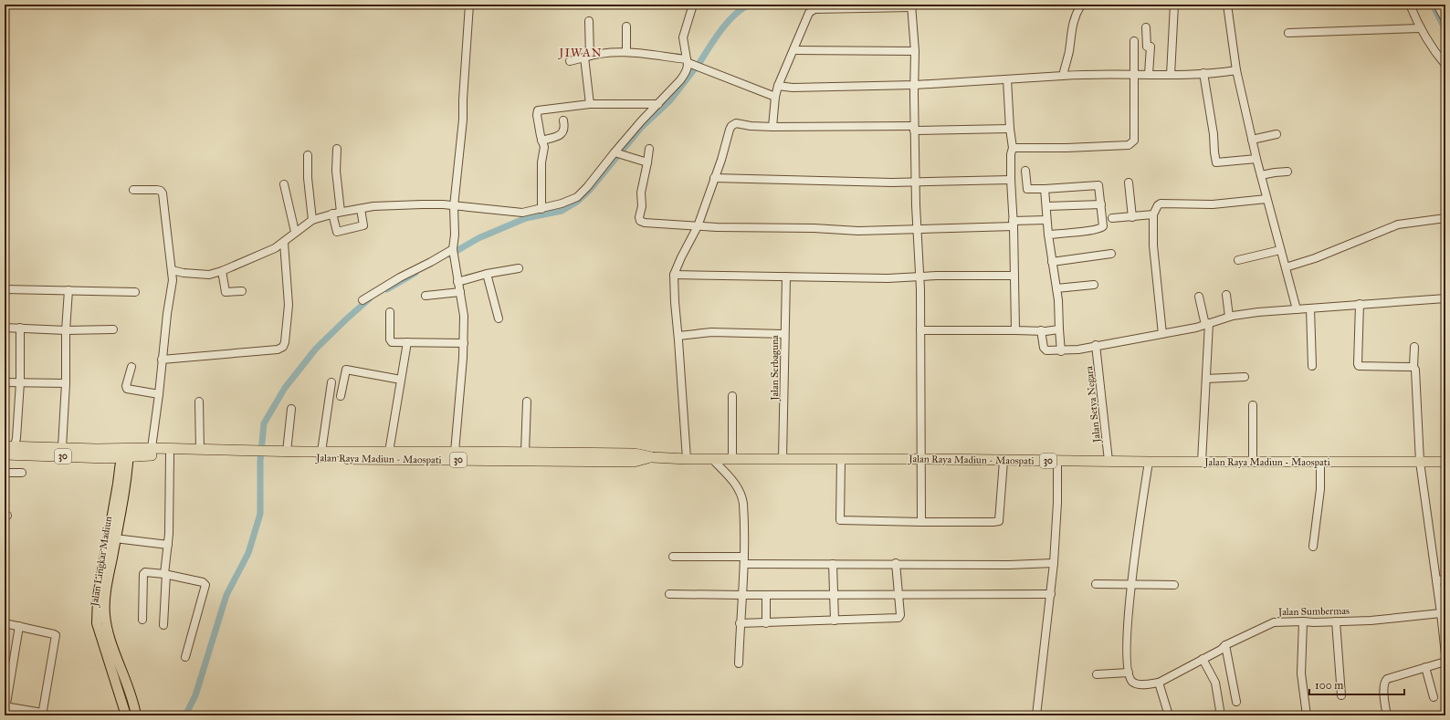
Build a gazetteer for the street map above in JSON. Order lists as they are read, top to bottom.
{
  "streets": {
    "highway": ["30", "Jalan Raya Madiun - Maospati"],
    "main road": ["Jalan Lingkar Madiun"],
    "street": ["Jalan Serbaguna", "Jalan Setya Negara", "Jalan Sumbermas"]
  },
  "crossings": [
    ["Jalan Serbaguna", "Jalan Raya Madiun - Maospati"],
    ["Jalan Setya Negara", "Jalan Raya Madiun - Maospati"],
    ["30", "Jalan Raya Madiun - Maospati"],
    ["30", "Jalan Lingkar Madiun"],
    ["Jalan Raya Madiun - Maospati", "Jalan Lingkar Madiun"]
  ],
  "districts": ["JIWAN"],
  "scale_bar": "100 m"
}
